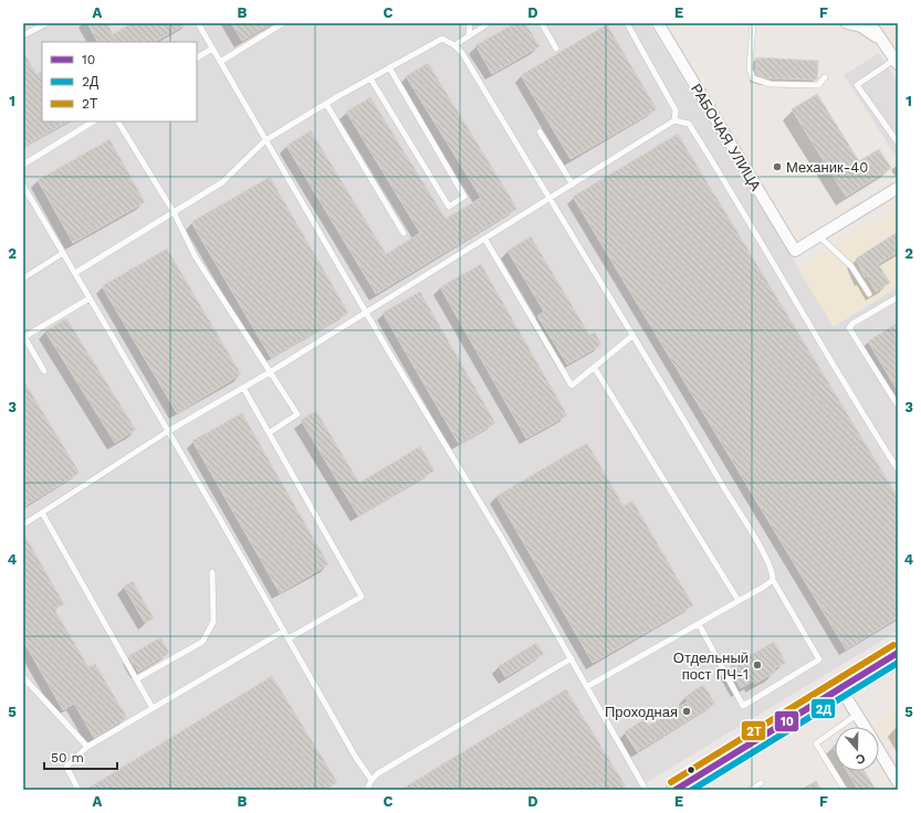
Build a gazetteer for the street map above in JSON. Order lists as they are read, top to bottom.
{
  "streets": {
    "street": ["РАБОЧАЯ УЛИЦА"]
  },
  "places": ["Механик-40", "Отдельный пост ПЧ-1", "Проходная"],
  "lines": ["transit line 2Т", "transit line 10", "transit line 2Д"],
  "legend": ["10", "2Д", "2Т"],
  "scale_bar": "50 m",
  "north": "bottom",
  "grid": {
    "columns": [
      "A",
      "B",
      "C",
      "D",
      "E",
      "F"
    ],
    "rows": [
      "1",
      "2",
      "3",
      "4",
      "5"
    ]
  }
}
